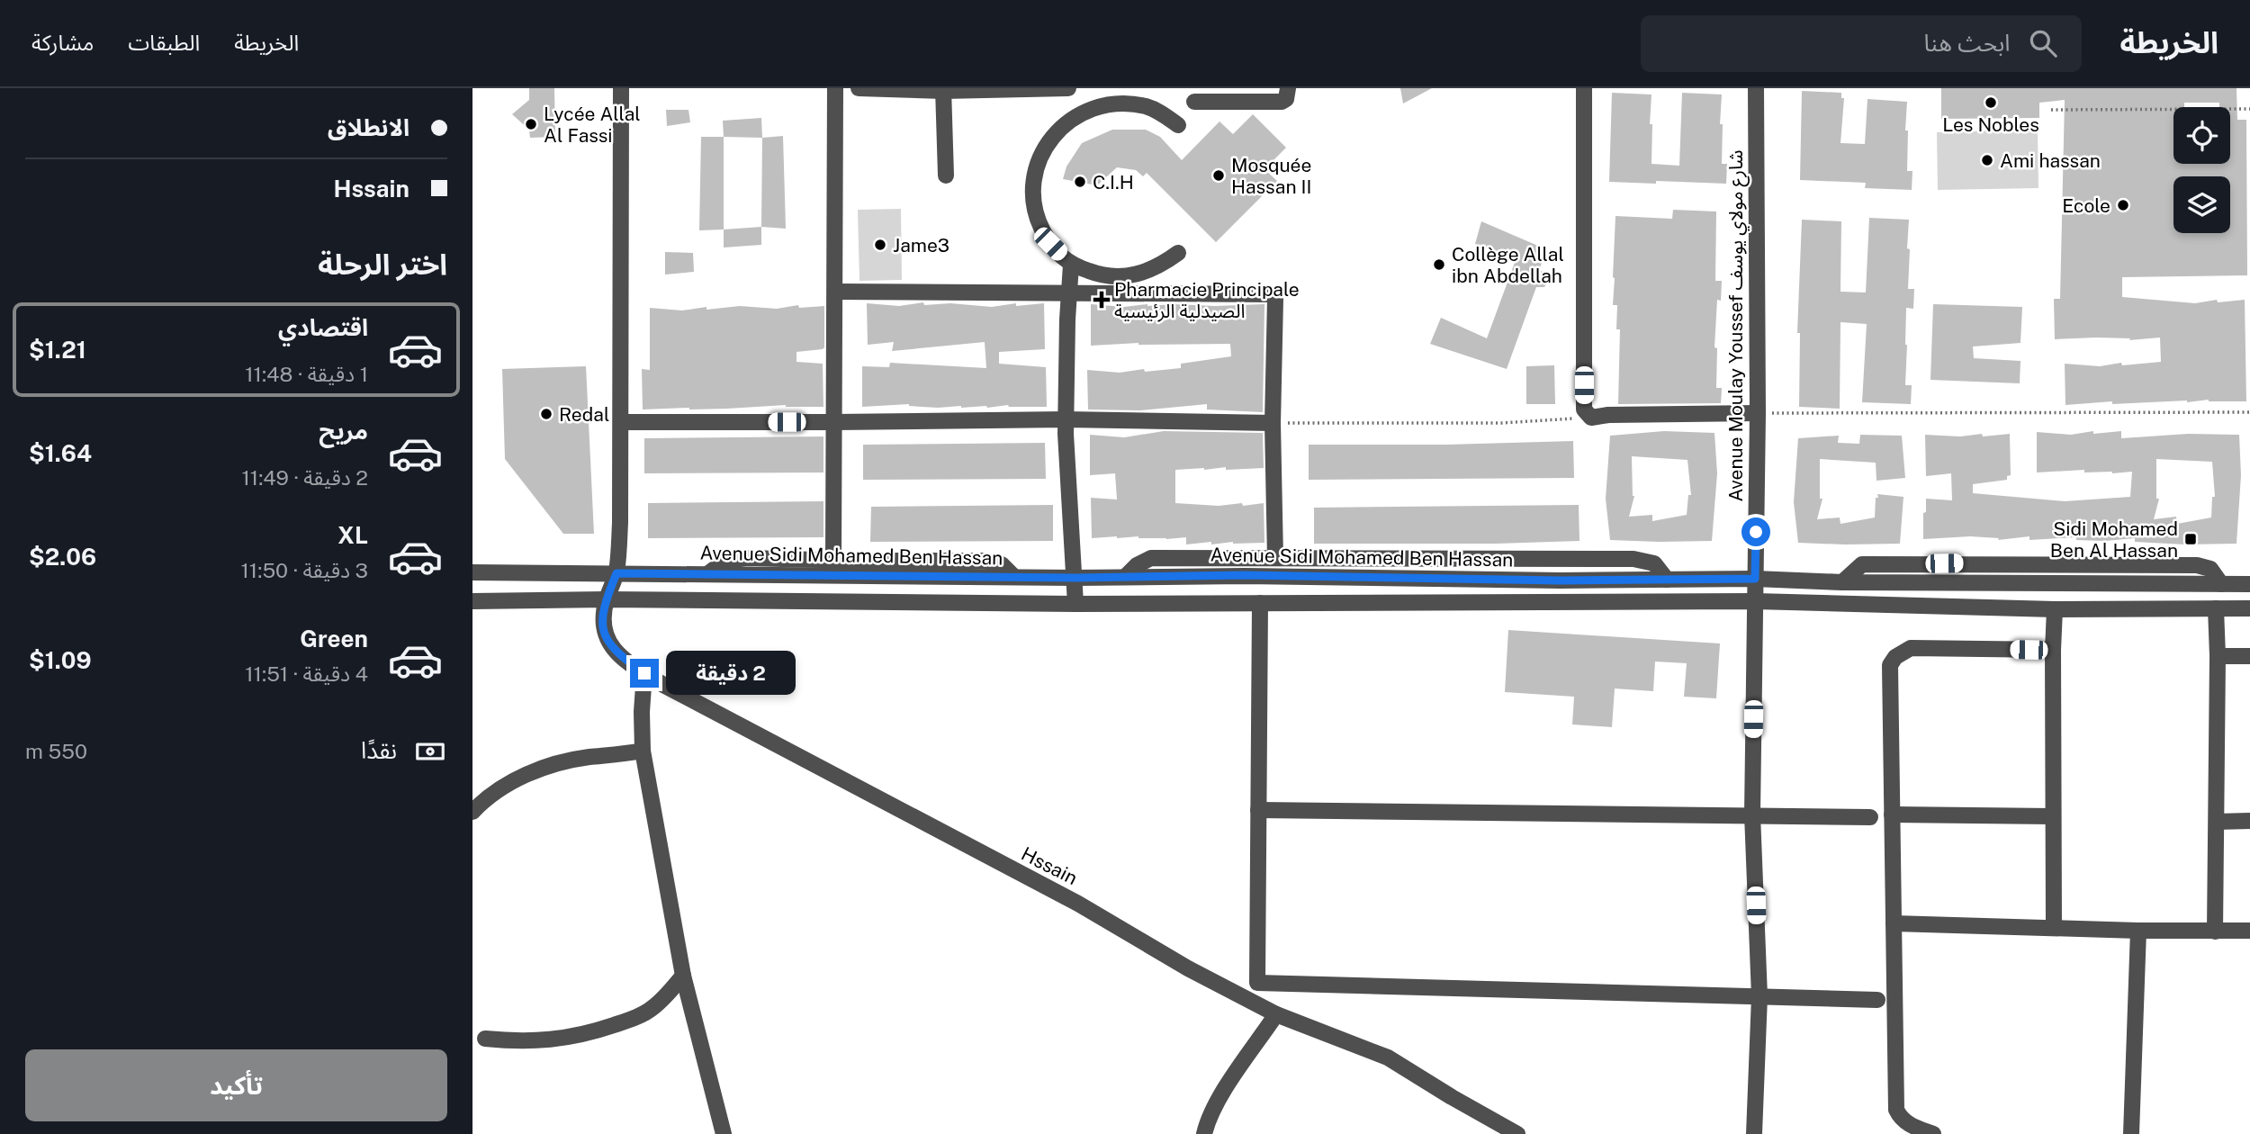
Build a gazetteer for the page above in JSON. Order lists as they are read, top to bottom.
{
  "streets": {
    "street": ["Avenue Moulay Youssef شارع مولاي يوسف", "Avenue Sidi Mohamed Ben Hassan", "Hssain"]
  },
  "crossings": [
    ["Avenue Moulay Youssef شارع مولاي يوسف", "Avenue Sidi Mohamed Ben Hassan"],
    ["Avenue Sidi Mohamed Ben Hassan", "Hssain"]
  ],
  "places": {
    "other": [
      "Les Nobles",
      "Lycée Allal Al Fassi",
      "Ami hassan",
      "Mosquée Hassan II",
      "C.I.H",
      "Ecole",
      "Jame3",
      "Collège Allal ibn Abdellah",
      "Redal"
    ],
    "health": ["Pharmacie Principale الصيدلية الرئيسية"],
    "transit": ["Sidi Mohamed Ben Al Hassan"]
  },
  "page": {
    "header": "الخريطة",
    "search": "ابحث هنا",
    "nav": ["الخريطة", "الطبقات", "مشاركة"],
    "banner": ["الانطلاق", "Hssain"],
    "heading": "اختر الرحلة",
    "list": [
      {
        "name": "اقتصادي",
        "note": "1 دقيقة · 11:48",
        "value": "$1.21"
      },
      {
        "name": "مريح",
        "note": "2 دقيقة · 11:49",
        "value": "$1.64"
      },
      {
        "name": "XL",
        "note": "3 دقيقة · 11:50",
        "value": "$2.06"
      },
      {
        "name": "Green",
        "note": "4 دقيقة · 11:51",
        "value": "$1.09"
      }
    ],
    "bubble": "2 دقيقة",
    "pay": ["نقدًا", "550 m"],
    "buttons": "تأكيد"
  }
}
